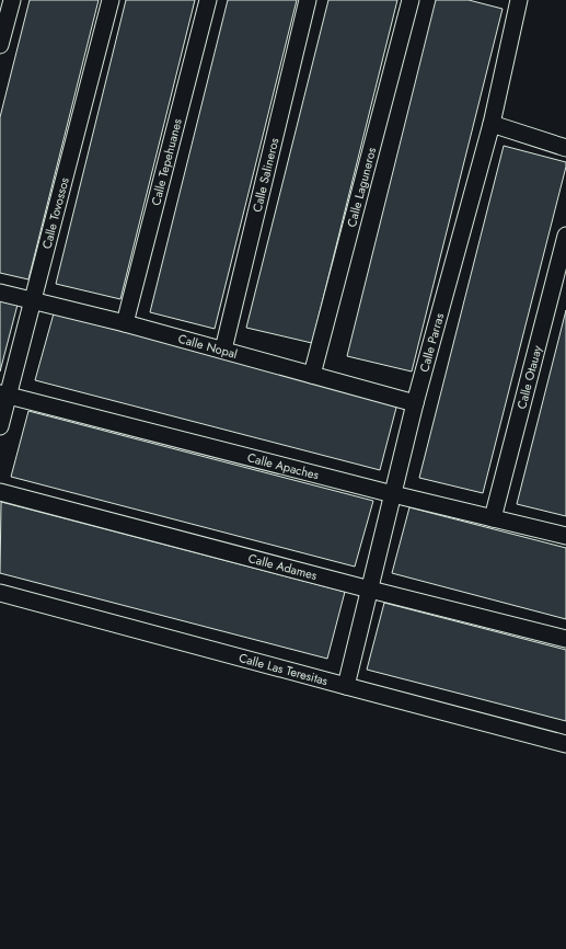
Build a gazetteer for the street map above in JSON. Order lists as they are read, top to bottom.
{
  "streets": {
    "street": [
      "Calle Tepehuanes",
      "Calle Salineros",
      "Calle Laguneros",
      "Calle Tovossos",
      "Calle Parras",
      "Calle Nopal",
      "Calle Otauay",
      "Calle Apaches",
      "Calle Adames",
      "Calle Las Teresitas"
    ]
  },
  "crossings": [
    ["Calle Tepehuanes", "Calle Nopal"],
    ["Calle Salineros", "Calle Nopal"],
    ["Calle Laguneros", "Calle Nopal"],
    ["Calle Tovossos", "Calle Nopal"],
    ["Calle Tovossos", "Calle Apaches"],
    ["Calle Parras", "Calle Nopal"],
    ["Calle Parras", "Calle Apaches"],
    ["Calle Parras", "Calle Adames"],
    ["Calle Parras", "Calle Las Teresitas"],
    ["Calle Otauay", "Calle Apaches"]
  ]
}
